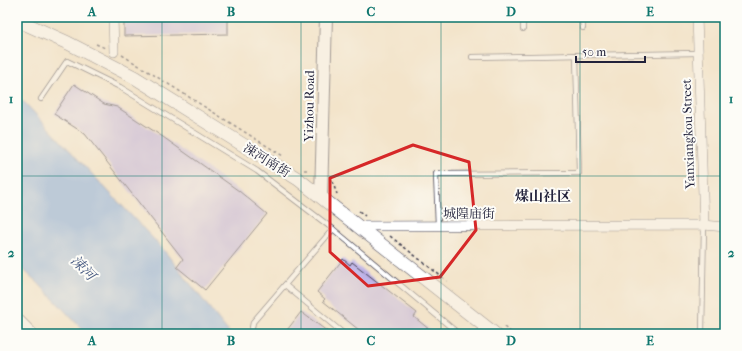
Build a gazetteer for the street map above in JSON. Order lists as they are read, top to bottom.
{
  "streets": {
    "main road": ["涑河南街"],
    "street": ["Yizhou Road", "Yanxiangkou Street", "城隍庙街"]
  },
  "crossings": [
    ["Yizhou Road", "涑河南街"],
    ["Yanxiangkou Street", "城隍庙街"],
    ["涑河南街", "城隍庙街"]
  ],
  "districts": ["煤山社区"],
  "water": ["涑河"],
  "scale_bar": "50 m",
  "grid": {
    "columns": [
      "A",
      "B",
      "C",
      "D",
      "E"
    ],
    "rows": ["1", "2"]
  }
}
